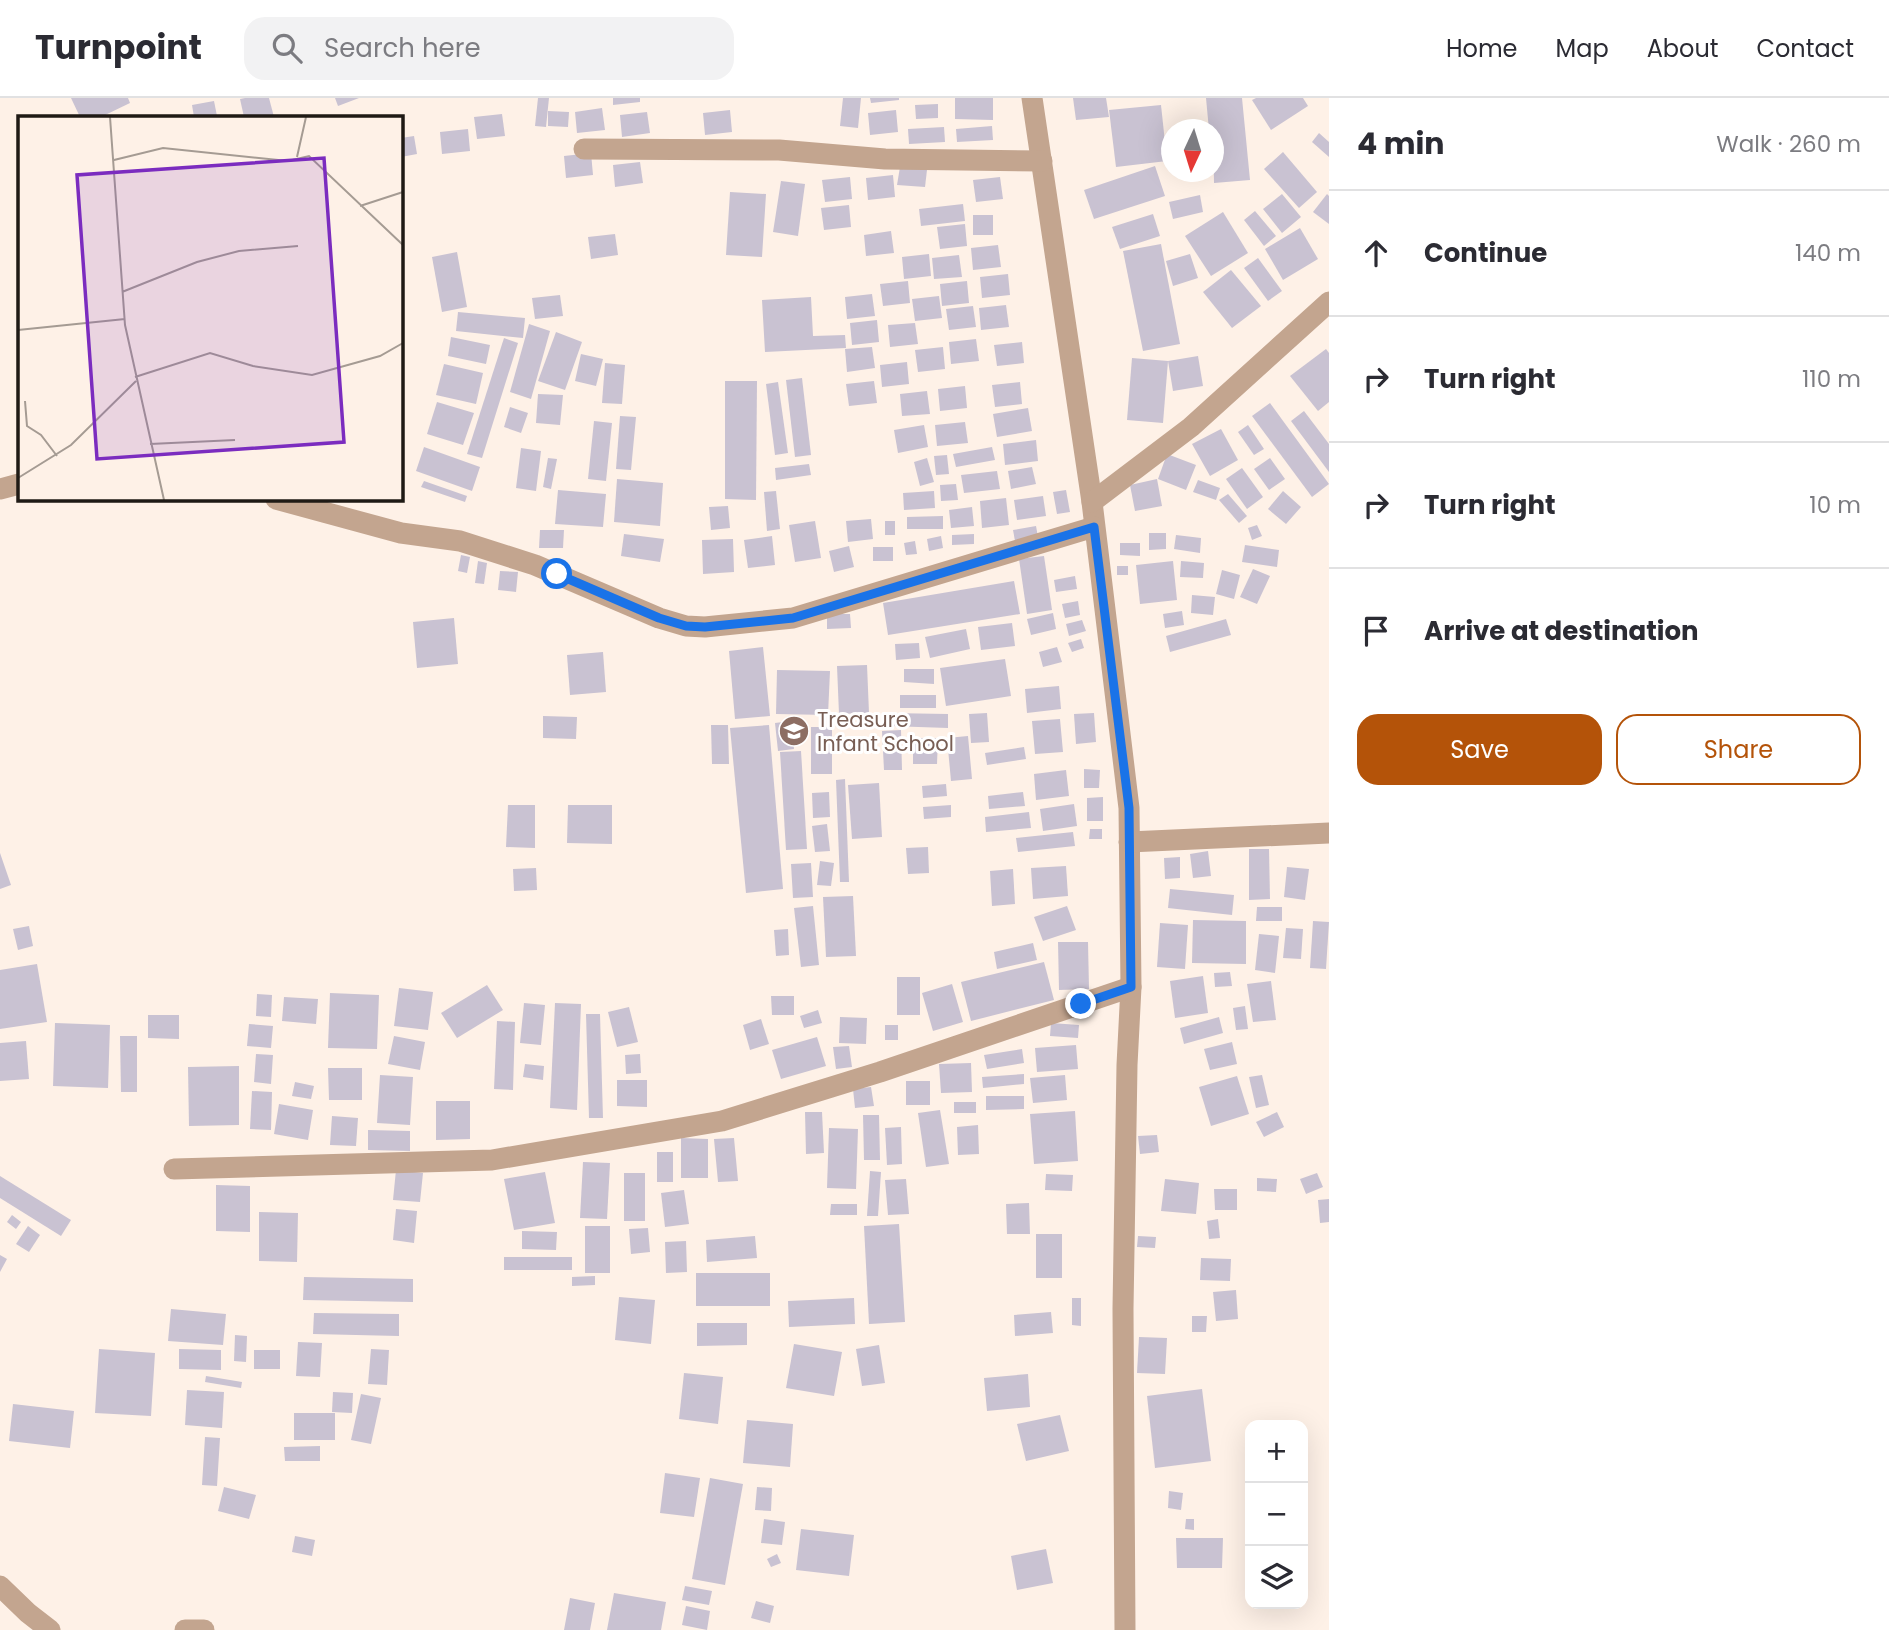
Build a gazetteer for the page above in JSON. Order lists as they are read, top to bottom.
{
  "places": {
    "school or university": ["Treasure Infant School"]
  },
  "north": "bottom",
  "page": {
    "header": "Turnpoint",
    "search": "Search here",
    "nav": [
      "Home",
      "Map",
      "About",
      "Contact"
    ],
    "heading": ["4 min", "Walk · 260 m"],
    "list": [
      ["Continue", "140 m"],
      ["Turn right", "110 m"],
      ["Turn right", "10 m"],
      "Arrive at destination"
    ],
    "buttons": ["Save", "Share"],
    "map_buttons": ["+", "−"]
  }
}
